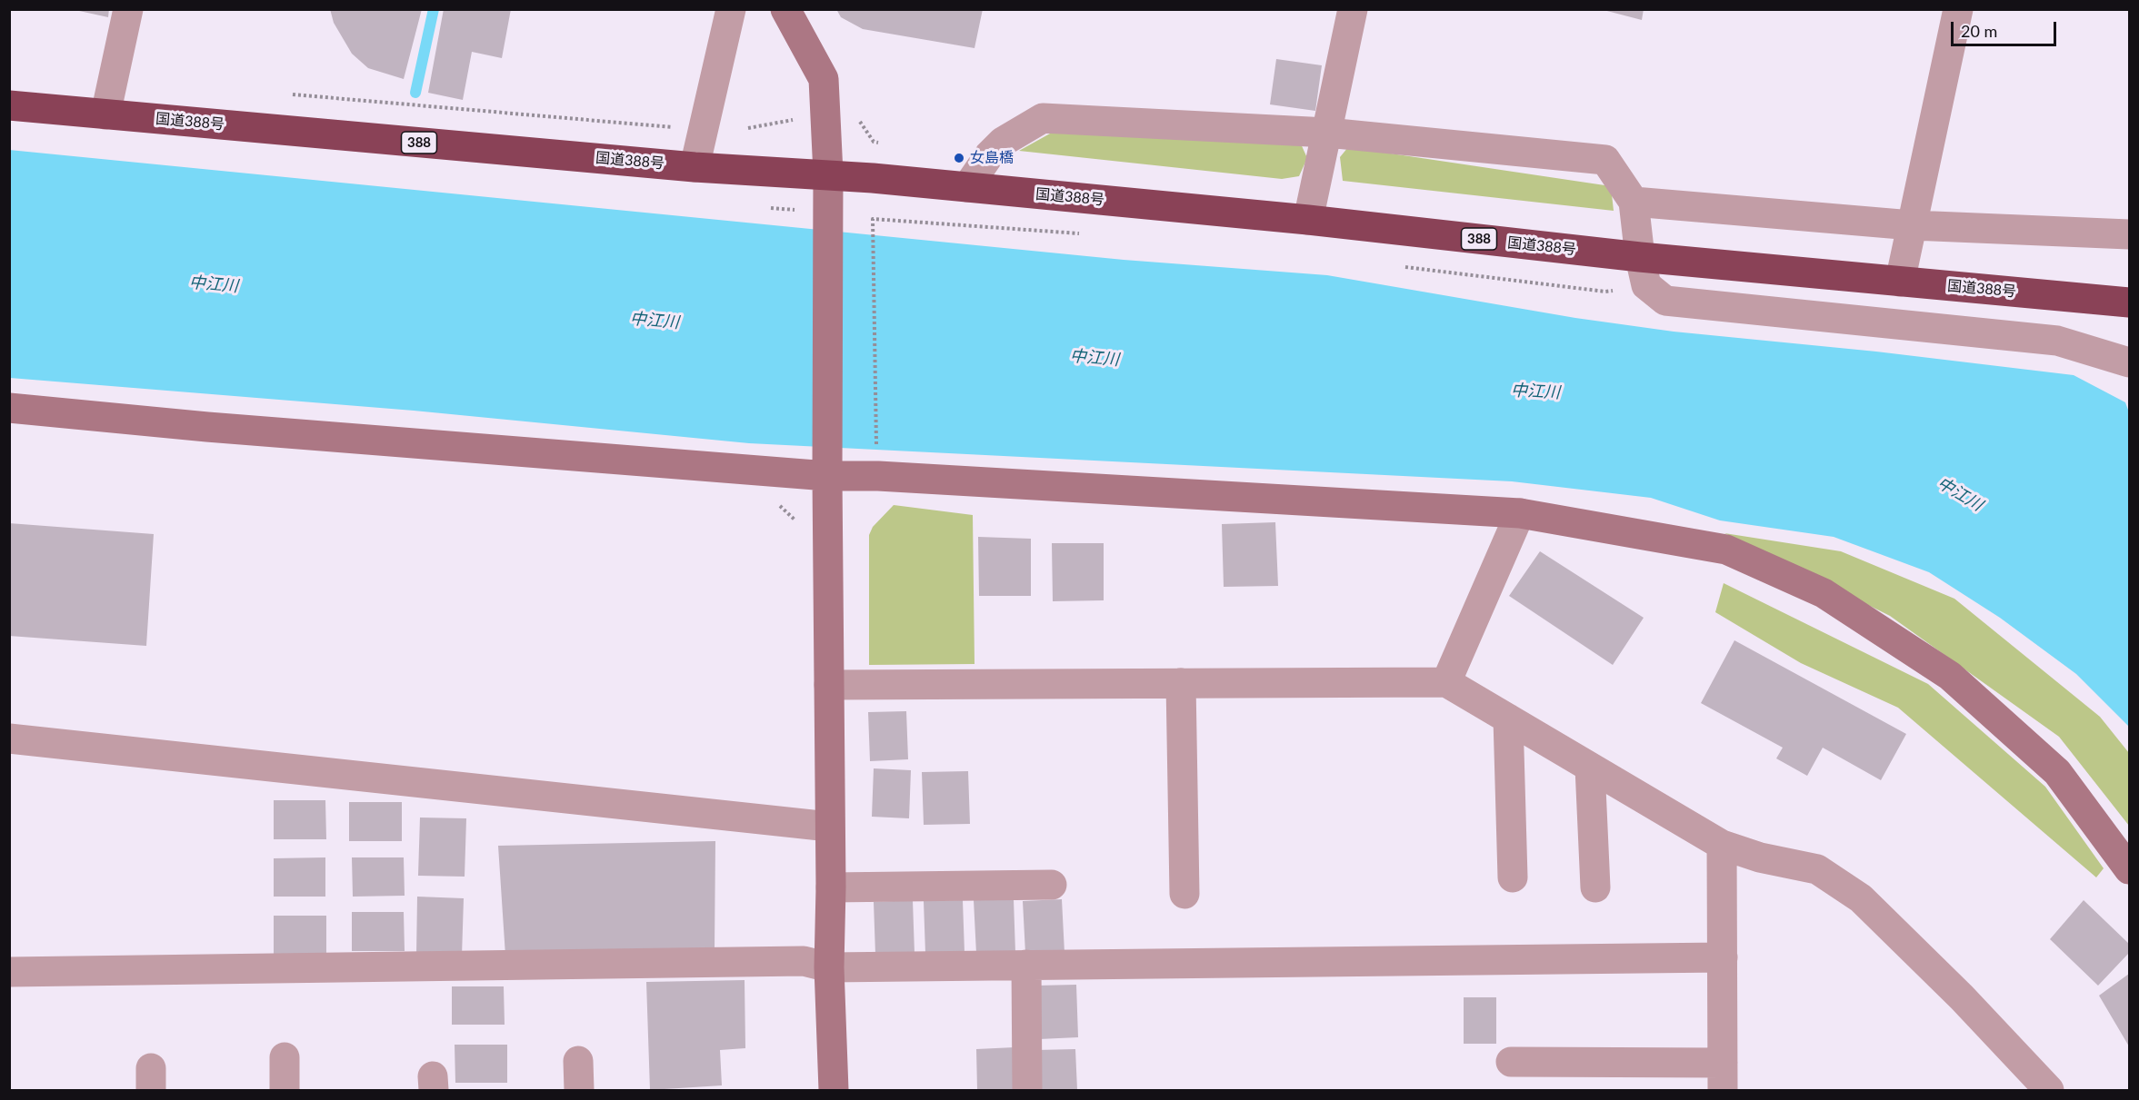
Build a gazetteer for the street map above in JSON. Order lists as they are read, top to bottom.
{
  "streets": {
    "highway": ["国道388号", "388"]
  },
  "water": ["中江川"],
  "places": ["女島橋"],
  "scale_bar": "20 m"
}
